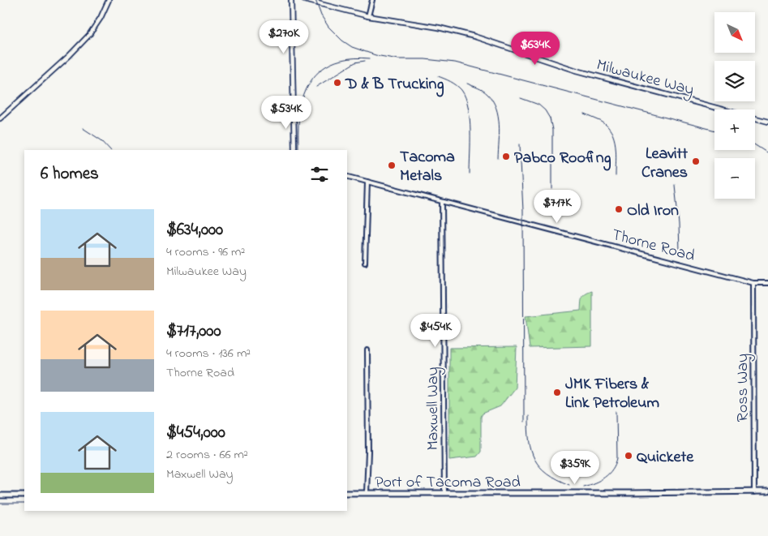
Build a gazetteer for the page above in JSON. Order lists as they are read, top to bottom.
{
  "streets": {
    "main road": ["Port of Tacoma Road"],
    "street": [
      "Milwaukee Way",
      "Thorne Road",
      "Ross Way",
      "Maxwell Way"
    ]
  },
  "crossings": [
    ["Thorne Road", "Ross Way"],
    ["Thorne Road", "Maxwell Way"],
    ["Ross Way", "Port of Tacoma Road"],
    ["Maxwell Way", "Port of Tacoma Road"]
  ],
  "places": [
    "D & B Trucking",
    "Pabco Roofing",
    "Leavitt Cranes",
    "Tacoma Metals",
    "Old Iron",
    "JMK Fibers & Link Petroleum",
    "Quickete"
  ],
  "north": "bottom right",
  "page": {
    "map_buttons": ["+", "−"],
    "price": [
      "$270K",
      "$634K",
      "$534K",
      "$717K",
      "$454K",
      "$359K"
    ],
    "heading": "6 homes",
    "list": [
      {
        "name": "$634,000",
        "note": "4 rooms · 96 m² · Milwaukee Way"
      },
      {
        "name": "$717,000",
        "note": "4 rooms · 136 m² · Thorne Road"
      },
      {
        "name": "$454,000",
        "note": "2 rooms · 66 m² · Maxwell Way"
      }
    ]
  }
}
